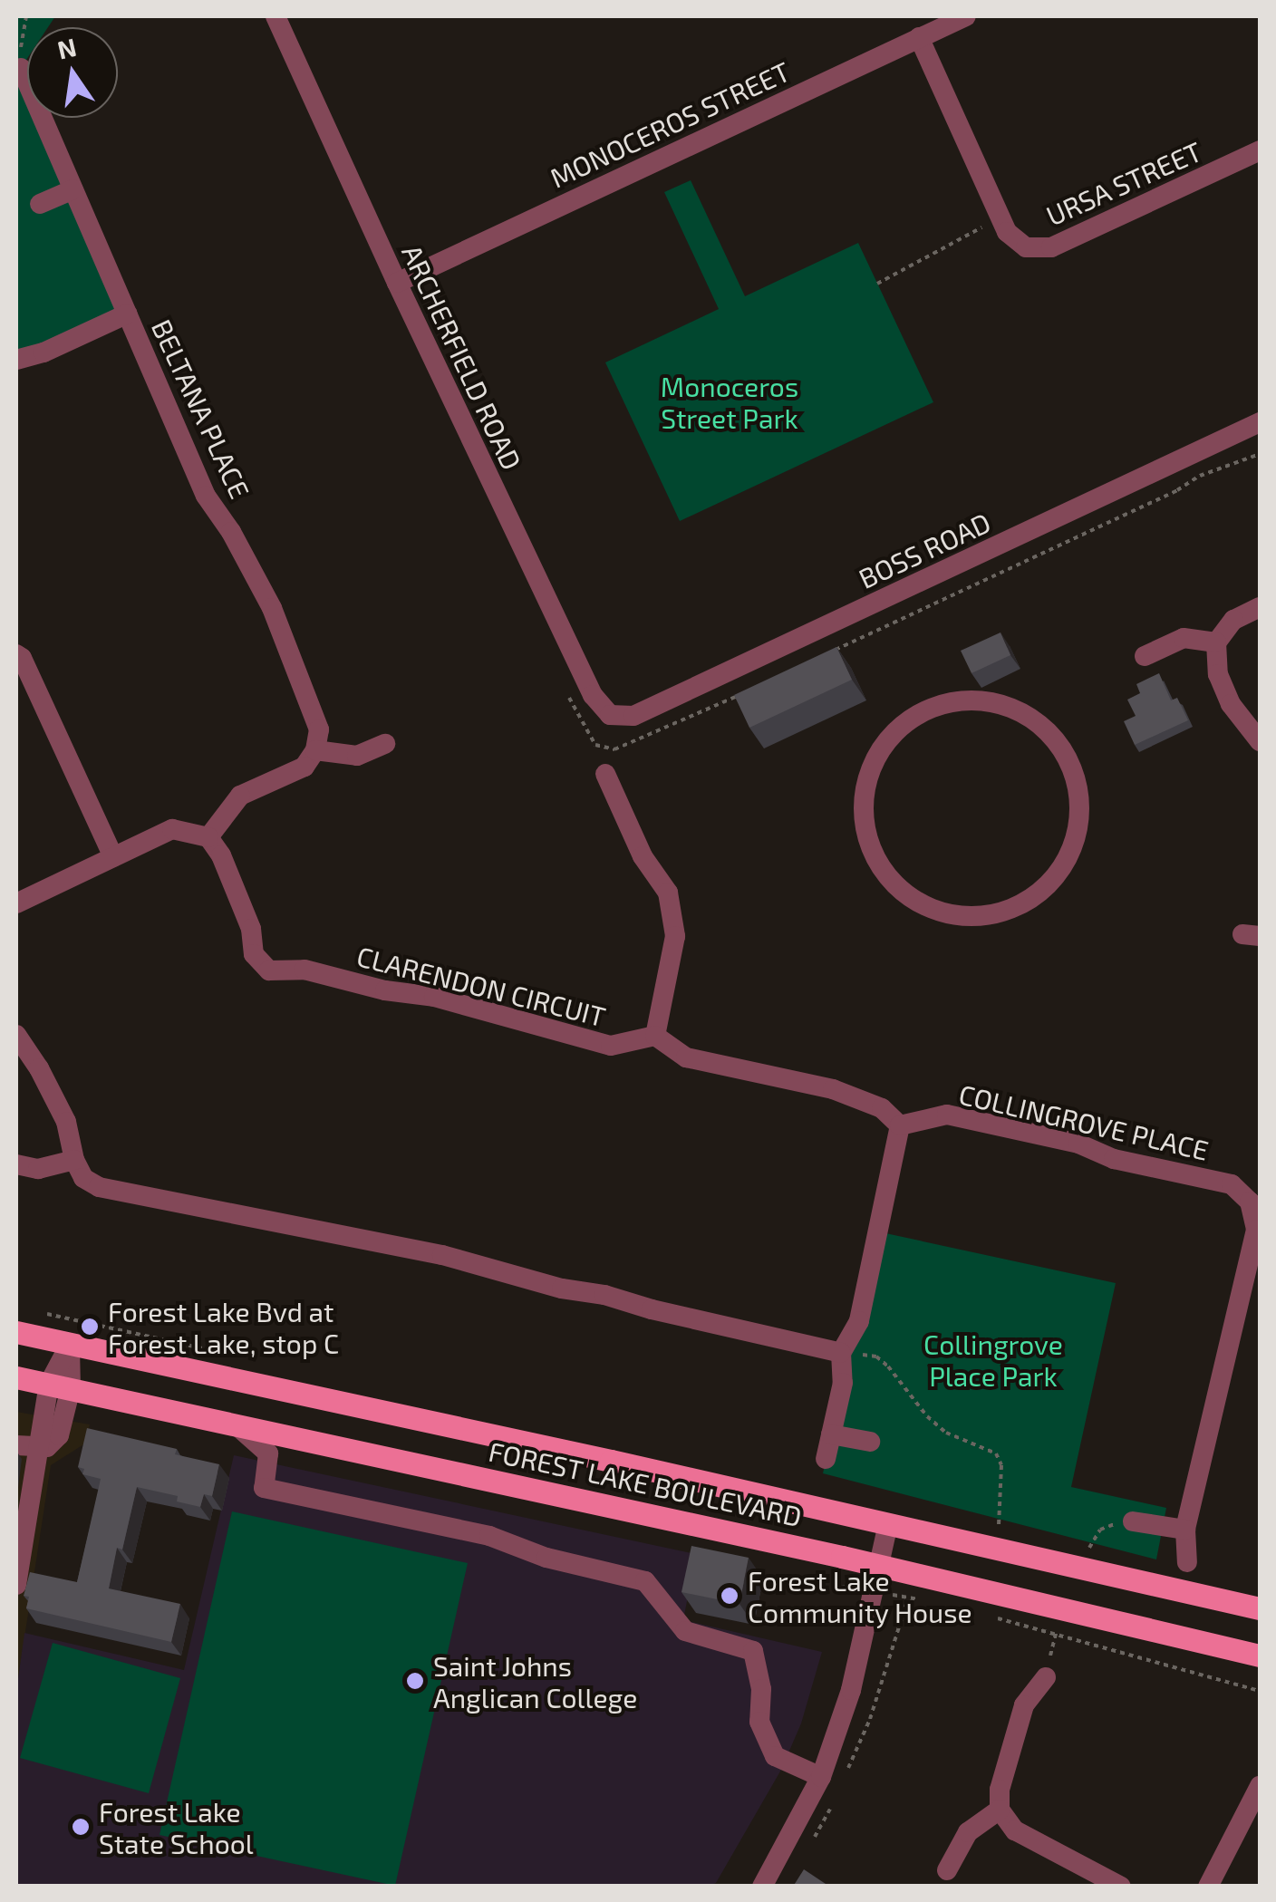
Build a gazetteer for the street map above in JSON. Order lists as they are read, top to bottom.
{
  "streets": {
    "main road": ["FOREST LAKE BOULEVARD"],
    "street": [
      "MONOCEROS STREET",
      "URSA STREET",
      "ARCHERFIELD ROAD",
      "BELTANA PLACE",
      "BOSS ROAD",
      "CLARENDON CIRCUIT",
      "COLLINGROVE PLACE"
    ]
  },
  "crossings": [
    ["MONOCEROS STREET", "URSA STREET"],
    ["MONOCEROS STREET", "ARCHERFIELD ROAD"],
    ["ARCHERFIELD ROAD", "BOSS ROAD"]
  ],
  "parks": ["Monoceros Street Park", "Collingrove Place Park"],
  "places": [
    "Forest Lake Bvd at Forest Lake, stop C",
    "Forest Lake Community House",
    "Saint Johns Anglican College",
    "Forest Lake State School"
  ],
  "north": "top"
}
